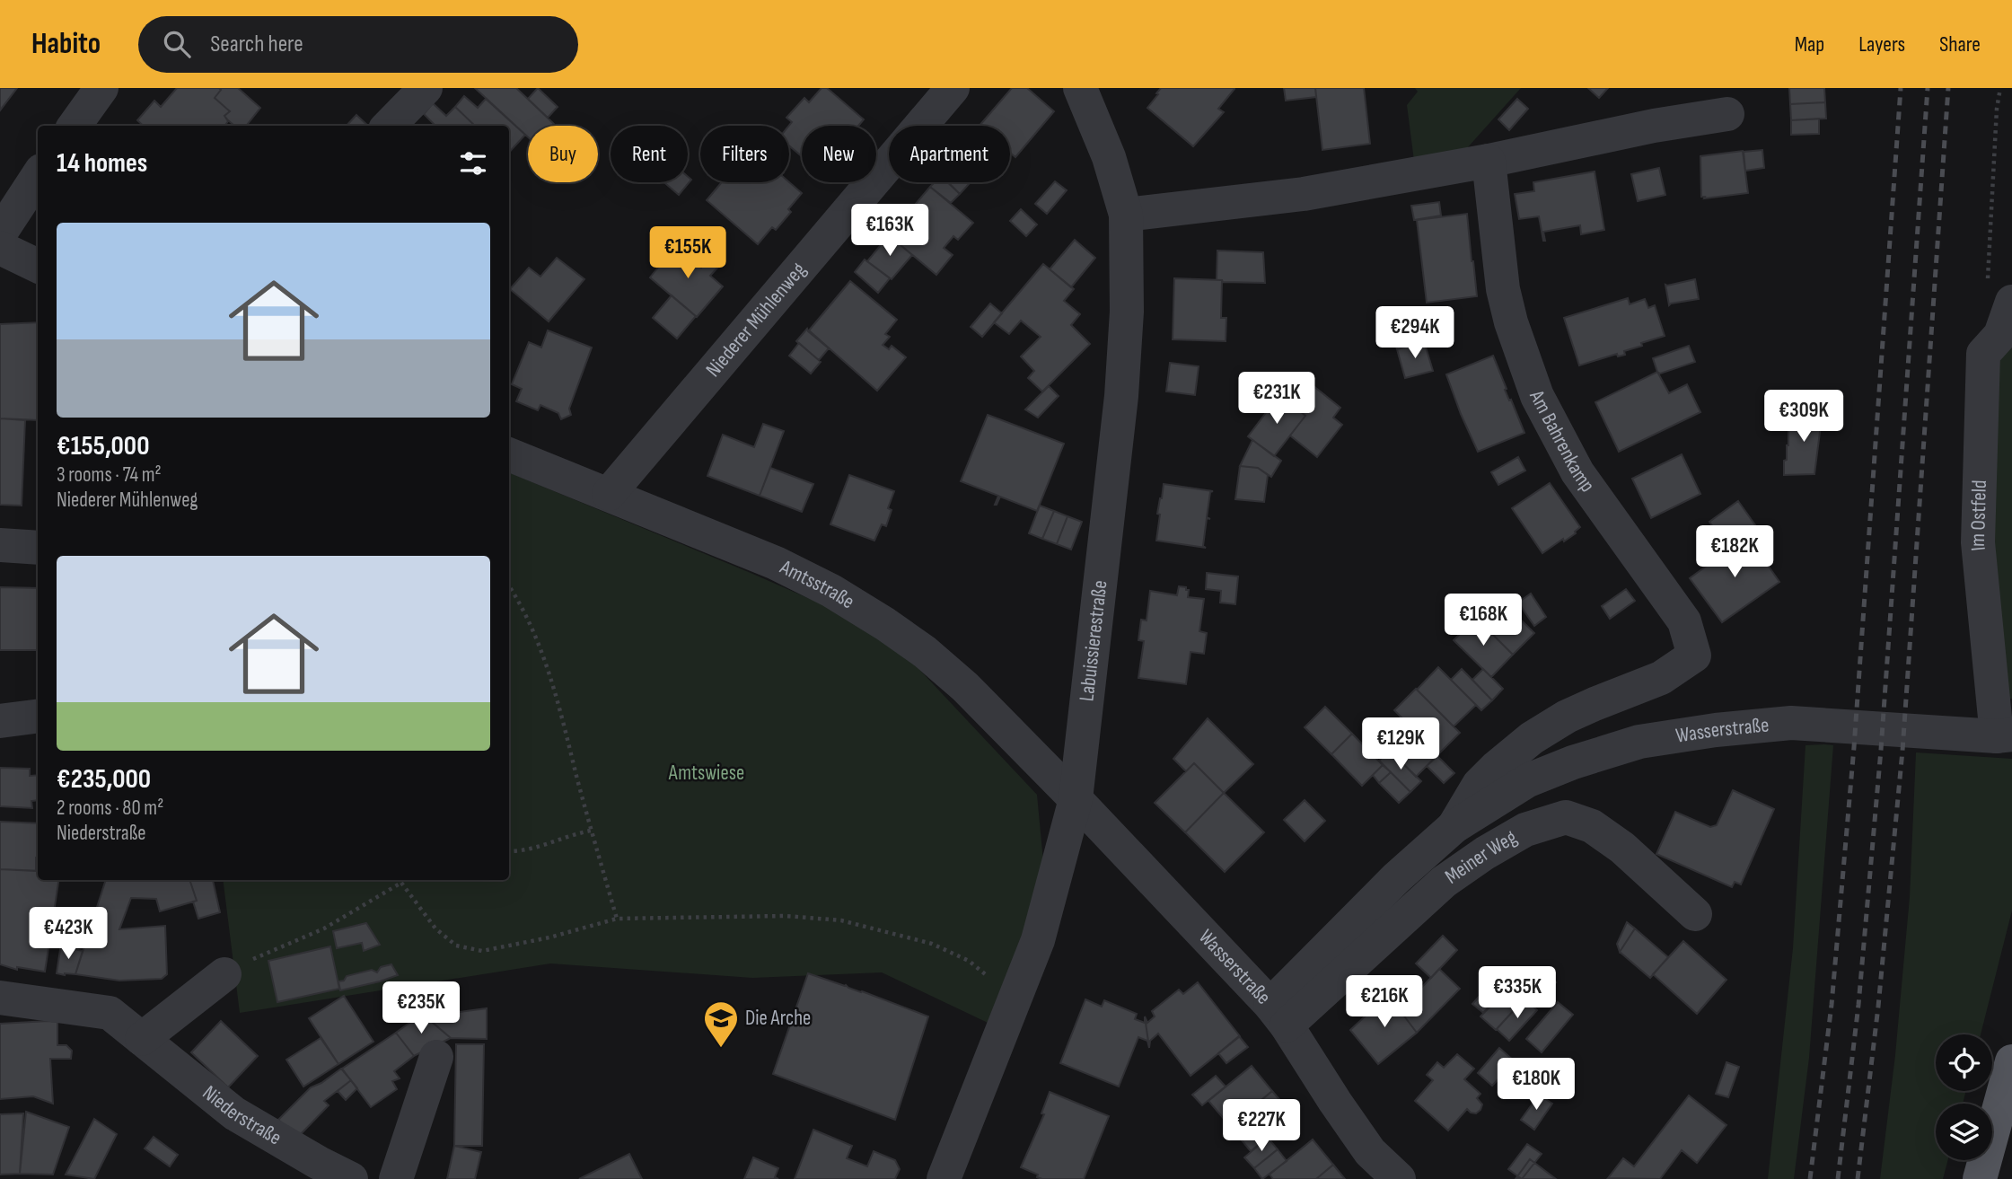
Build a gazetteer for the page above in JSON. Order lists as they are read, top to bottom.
{
  "streets": {
    "street": [
      "Niederer Mühlenweg",
      "Am Bahrenkamp",
      "Im Ostfeld",
      "Amtsstraße",
      "Labuissierestraße",
      "Wasserstraße",
      "Meiner Weg",
      "Niederstraße"
    ]
  },
  "crossings": [
    ["Niederer Mühlenweg", "Amtsstraße"],
    ["Am Bahrenkamp", "Wasserstraße"],
    ["Im Ostfeld", "Wasserstraße"],
    ["Amtsstraße", "Labuissierestraße"],
    ["Amtsstraße", "Wasserstraße"],
    ["Labuissierestraße", "Wasserstraße"],
    ["Wasserstraße", "Meiner Weg"]
  ],
  "parks": ["Amtswiese"],
  "places": {
    "school or university": ["Die Arche"]
  },
  "page": {
    "header": "Habito",
    "search": "Search here",
    "nav": ["Map", "Layers", "Share"],
    "chip": [
      "Buy",
      "Rent",
      "Filters",
      "New",
      "Apartment"
    ],
    "heading": "14 homes",
    "list": [
      {
        "name": "€155,000",
        "note": "3 rooms · 74 m² · Niederer Mühlenweg"
      },
      {
        "name": "€235,000",
        "note": "2 rooms · 80 m² · Niederstraße"
      }
    ],
    "price": [
      "€163K",
      "€155K",
      "€294K",
      "€231K",
      "€309K",
      "€182K",
      "€168K",
      "€129K",
      "€423K",
      "€335K",
      "€216K",
      "€235K",
      "€180K",
      "€227K"
    ]
  }
}
